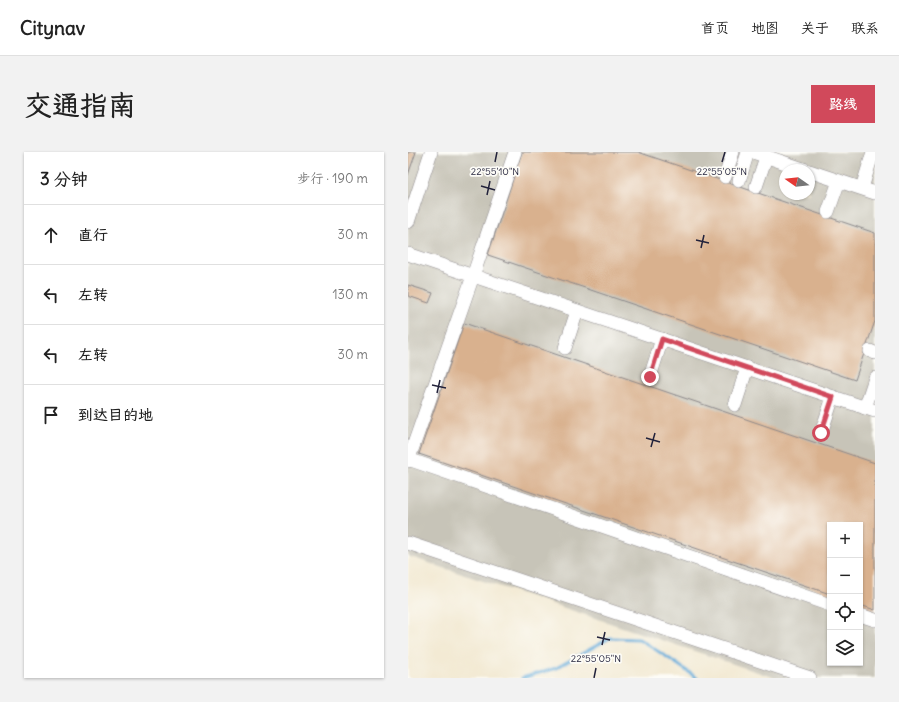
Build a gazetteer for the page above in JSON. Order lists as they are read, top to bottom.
{
  "north": "left",
  "page": {
    "header": "Citynav",
    "nav": [
      "首页",
      "地图",
      "关于",
      "联系"
    ],
    "buttons": "路线",
    "title": "交通指南",
    "heading": ["3 分钟", "步行 · 190 m"],
    "list": [
      ["直行", "30 m"],
      ["左转", "130 m"],
      ["左转", "30 m"],
      "到达目的地"
    ],
    "map_buttons": ["+", "−"]
  },
  "coordinates": ["22°55'10\"N", "22°55'05\"N"]
}
